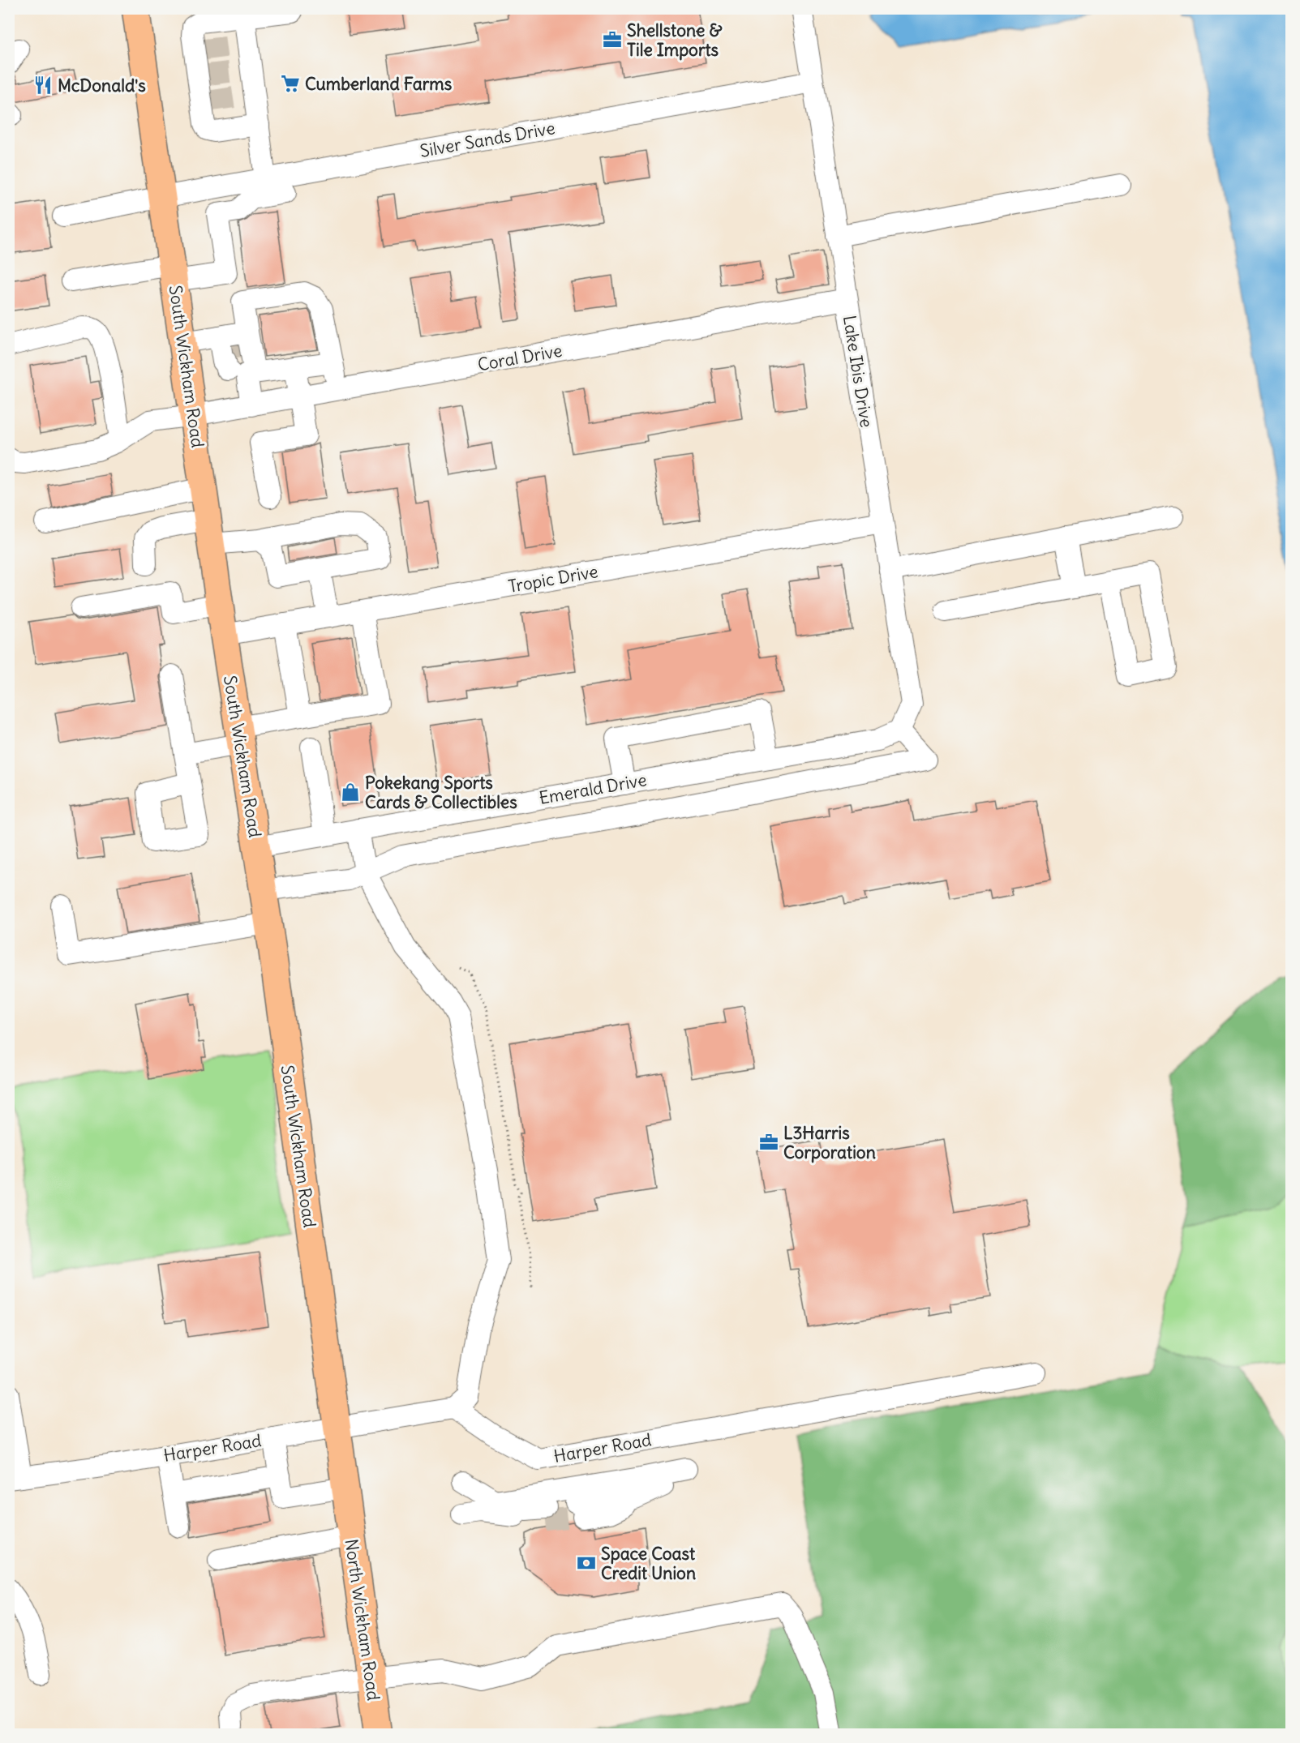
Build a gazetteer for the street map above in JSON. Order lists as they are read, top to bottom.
{
  "streets": {
    "main road": ["South Wickham Road", "North Wickham Road"],
    "street": [
      "Silver Sands Drive",
      "Coral Drive",
      "Lake Ibis Drive",
      "Tropic Drive",
      "Emerald Drive",
      "Harper Road"
    ]
  },
  "crossings": [
    ["Silver Sands Drive", "South Wickham Road"],
    ["Silver Sands Drive", "Lake Ibis Drive"],
    ["Coral Drive", "South Wickham Road"],
    ["Coral Drive", "Lake Ibis Drive"],
    ["South Wickham Road", "Tropic Drive"],
    ["South Wickham Road", "Emerald Drive"],
    ["South Wickham Road", "Harper Road"],
    ["South Wickham Road", "North Wickham Road"],
    ["Lake Ibis Drive", "Tropic Drive"],
    ["Lake Ibis Drive", "Emerald Drive"]
  ],
  "places": {
    "office": ["Shellstone & Tile Imports", "L3Harris Corporation"],
    "supermarket": ["Cumberland Farms"],
    "restaurant": ["McDonald's"],
    "shop": ["Pokekang Sports Cards & Collectibles"],
    "bank": ["Space Coast Credit Union"]
  }
}
